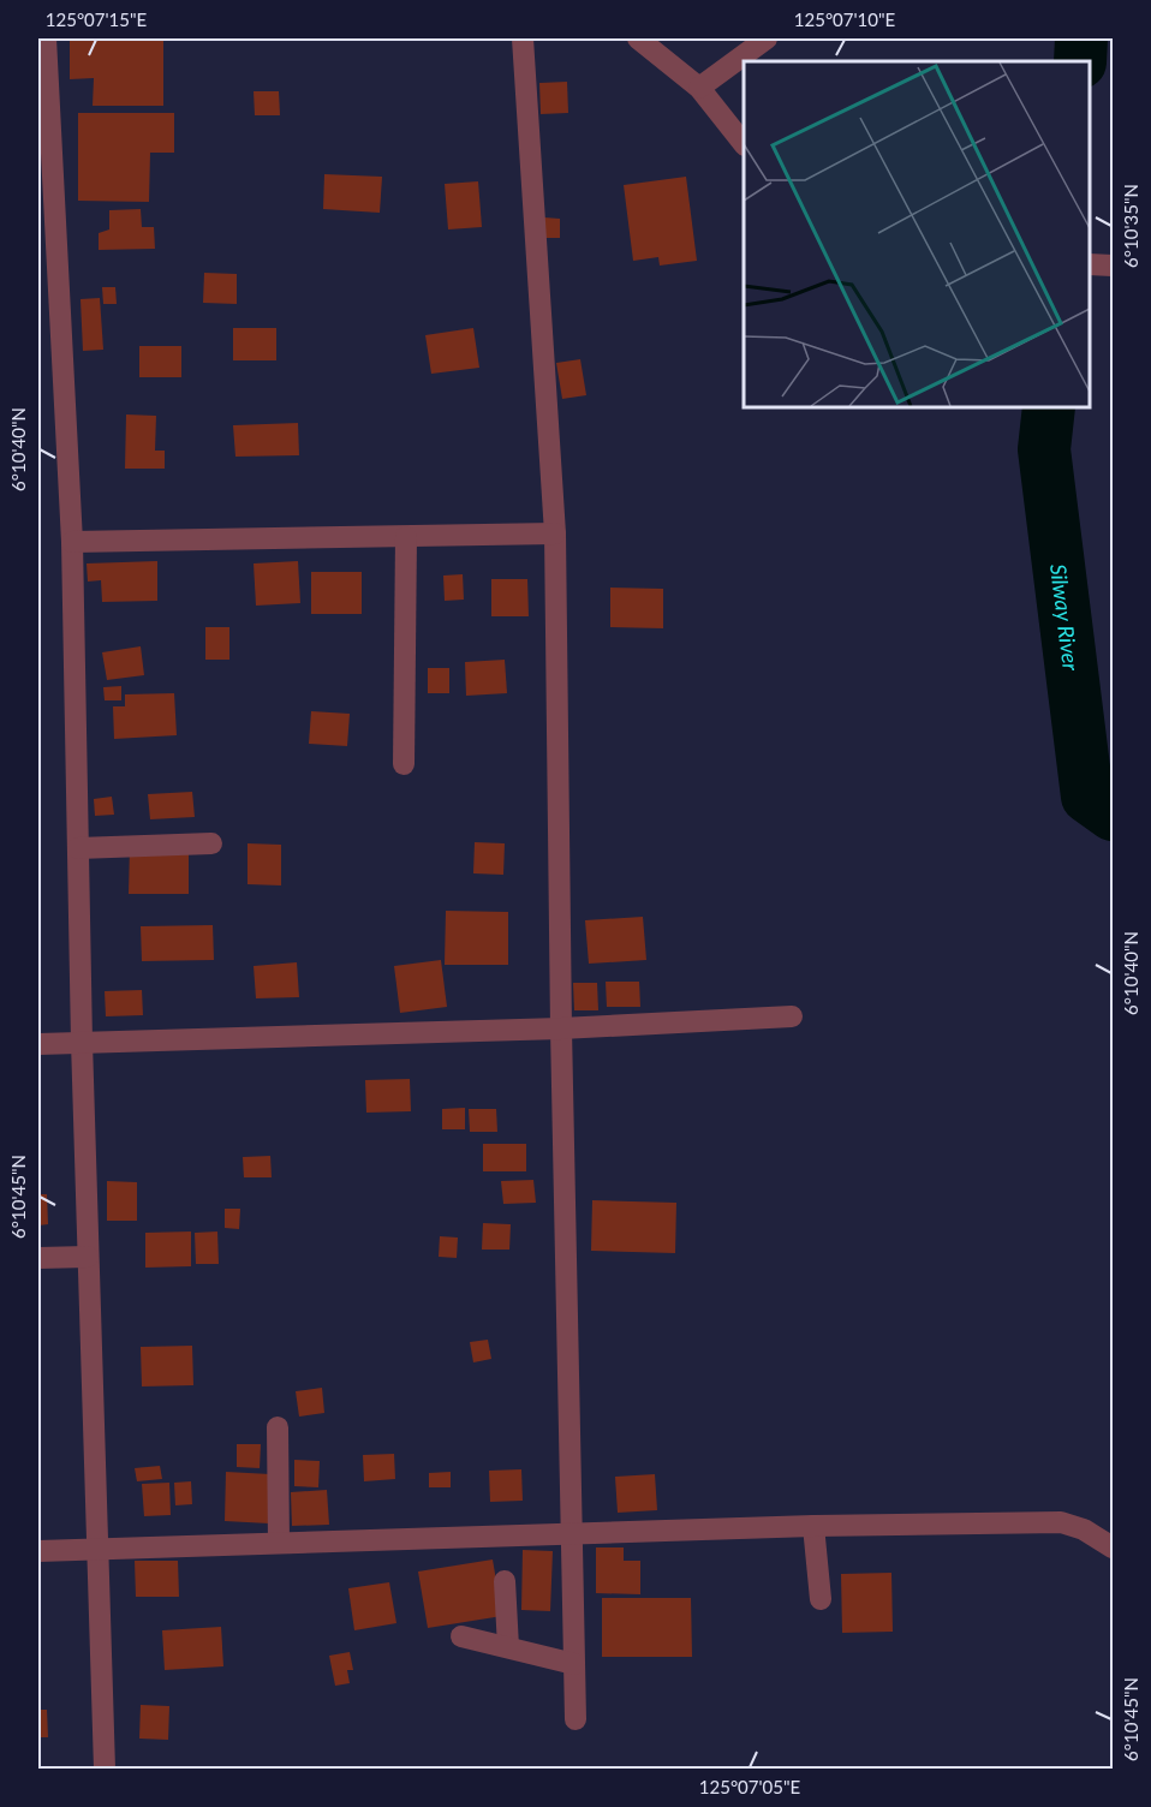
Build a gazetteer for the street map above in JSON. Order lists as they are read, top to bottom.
{
  "water": ["Silway River"],
  "coordinates": [
    "125°07'15\"E",
    "125°07'10\"E",
    "6°10'35\"N",
    "6°10'40\"N",
    "6°10'45\"N",
    "125°07'05\"E"
  ]
}
